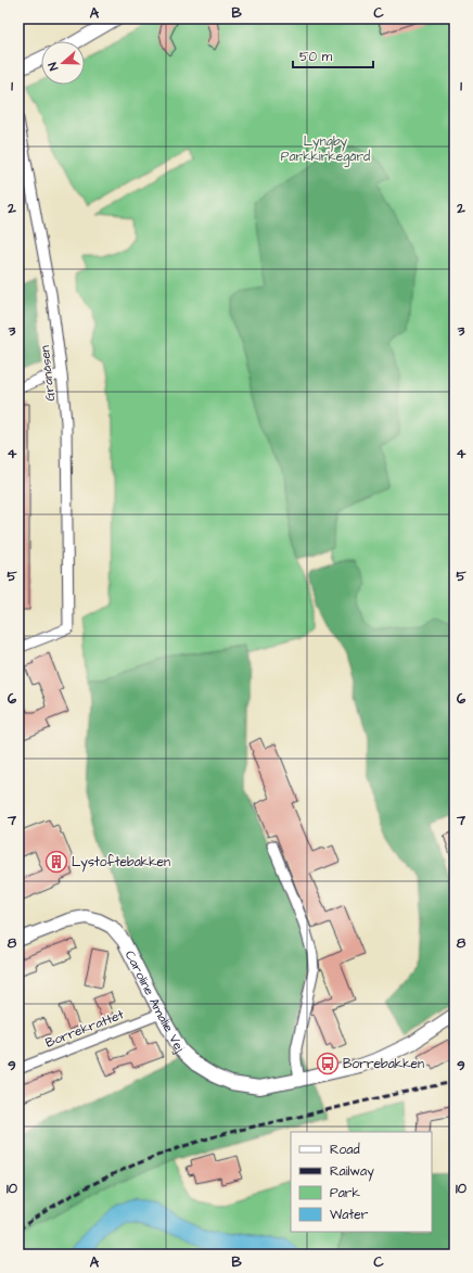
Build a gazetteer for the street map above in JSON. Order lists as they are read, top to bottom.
{
  "streets": {
    "street": ["Granåsen", "Caroline Amalie Vej", "Borrekrattet"]
  },
  "crossings": [
    ["Caroline Amalie Vej", "Borrekrattet"]
  ],
  "parks": ["Lyngby Parkkirkegård"],
  "places": {
    "building": ["Lystoftebakken"],
    "bus stop": ["Borrebakken"]
  },
  "legend": [
    "Road",
    "Railway",
    "Park",
    "Water"
  ],
  "scale_bar": "50 m",
  "north": "left",
  "grid": {
    "columns": ["A", "B", "C"],
    "rows": [
      "1",
      "2",
      "3",
      "4",
      "5",
      "6",
      "7",
      "8",
      "9",
      "10"
    ]
  }
}
